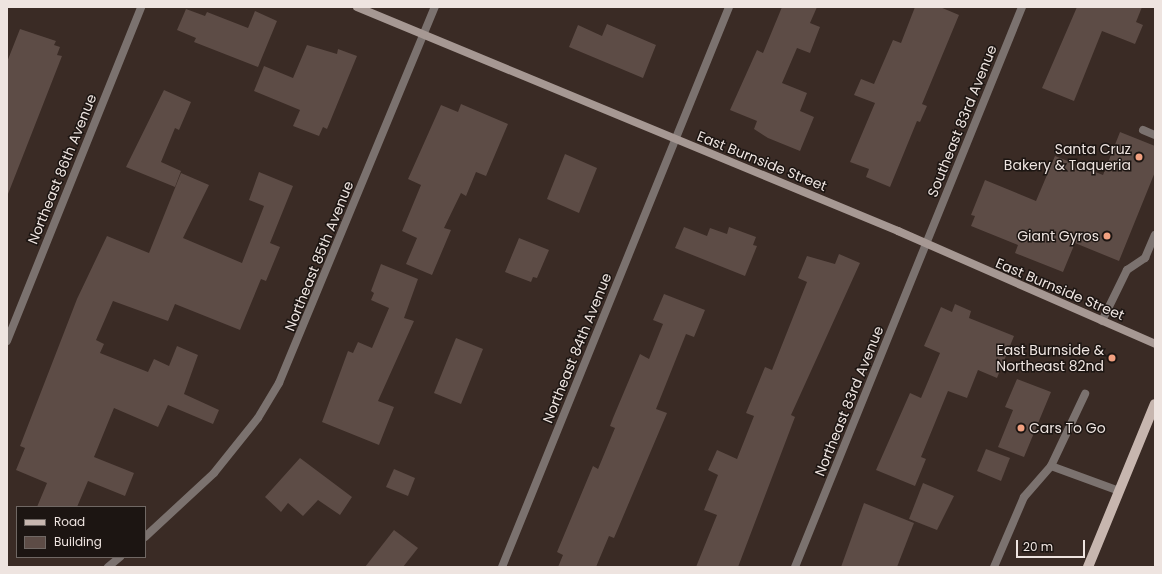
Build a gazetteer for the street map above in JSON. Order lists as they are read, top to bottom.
{
  "streets": {
    "street": [
      "Southeast 83rd Avenue",
      "East Burnside Street",
      "Northeast 86th Avenue",
      "Northeast 85th Avenue",
      "Northeast 84th Avenue",
      "Northeast 83rd Avenue"
    ]
  },
  "crossings": [
    ["Southeast 83rd Avenue", "East Burnside Street"],
    ["Southeast 83rd Avenue", "Northeast 83rd Avenue"],
    ["East Burnside Street", "Northeast 85th Avenue"],
    ["East Burnside Street", "Northeast 84th Avenue"],
    ["East Burnside Street", "Northeast 83rd Avenue"]
  ],
  "places": [
    "Santa Cruz Bakery & Taqueria",
    "Giant Gyros",
    "East Burnside & Northeast 82nd",
    "Cars To Go"
  ],
  "legend": ["Road", "Building"],
  "scale_bar": "20 m"
}
